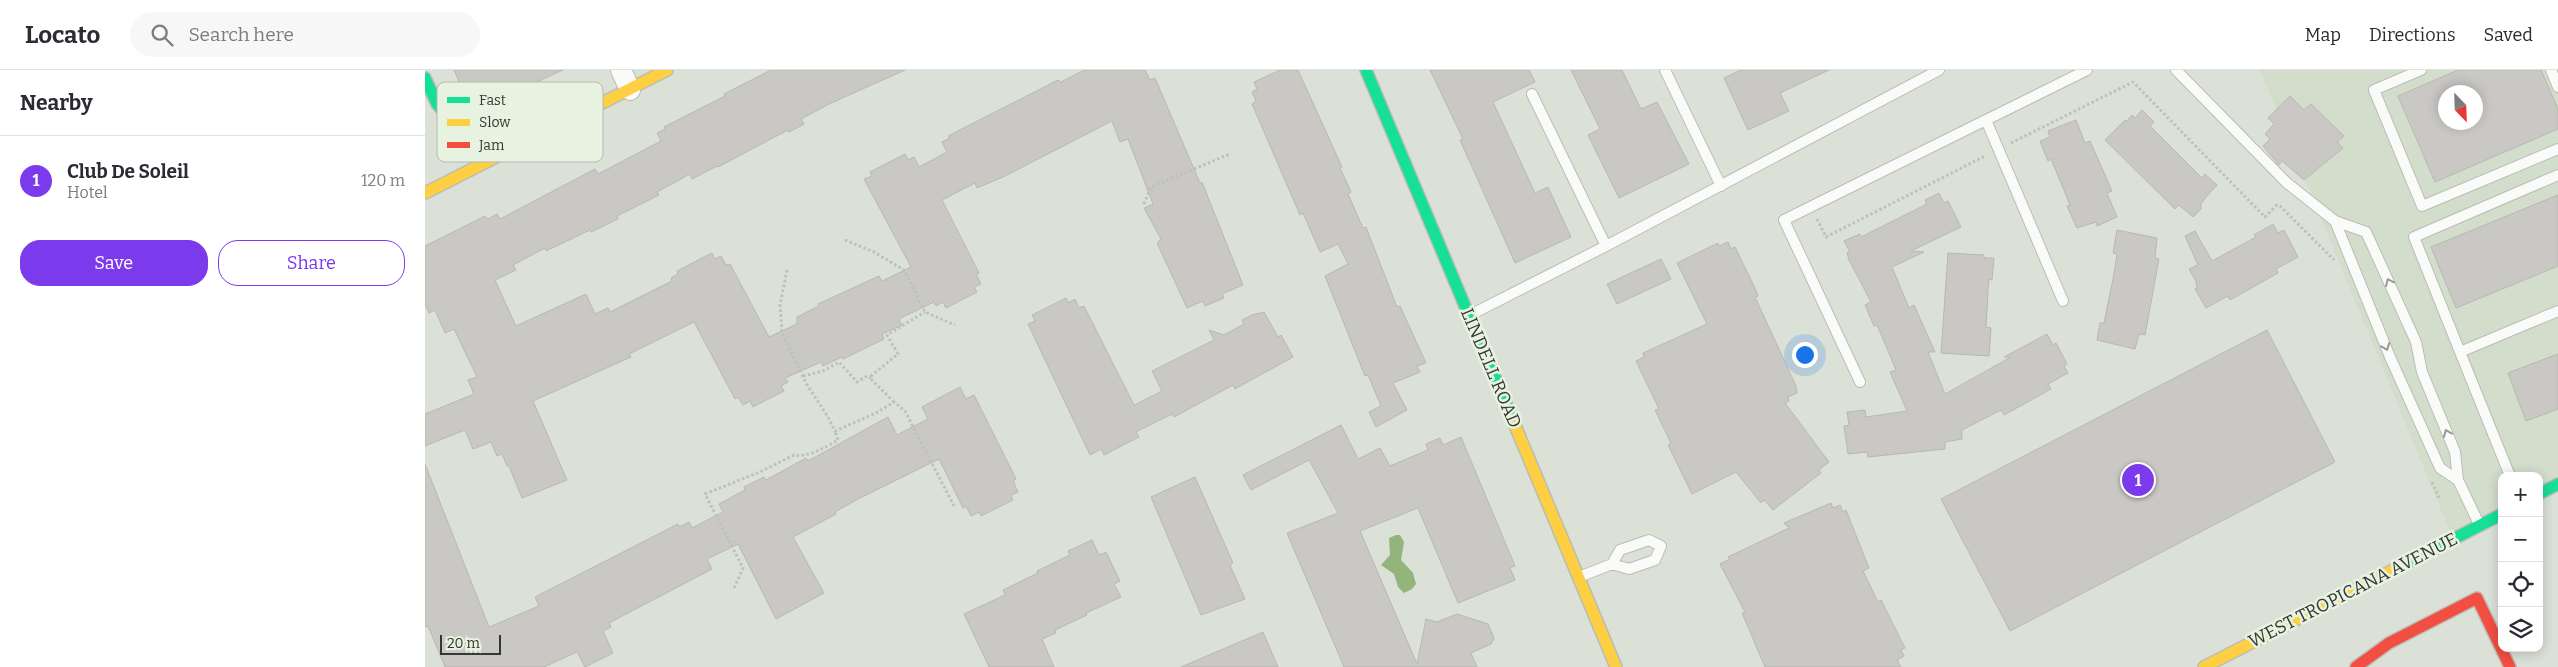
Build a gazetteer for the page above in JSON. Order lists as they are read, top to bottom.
{
  "streets": {
    "street": ["LINDELL ROAD", "WEST TROPICANA AVENUE"]
  },
  "legend": ["Fast", "Slow", "Jam"],
  "scale_bar": "20 m",
  "north": "bottom right",
  "page": {
    "header": "Locato",
    "search": "Search here",
    "nav": ["Map", "Directions", "Saved"],
    "heading": "Nearby",
    "list": [
      {
        "mark": "1",
        "name": "Club De Soleil",
        "note": "Hotel",
        "value": "120 m"
      }
    ],
    "buttons": ["Save", "Share"],
    "pins": "1",
    "map_buttons": ["+", "−"],
    "scale": "20 m"
  }
}
